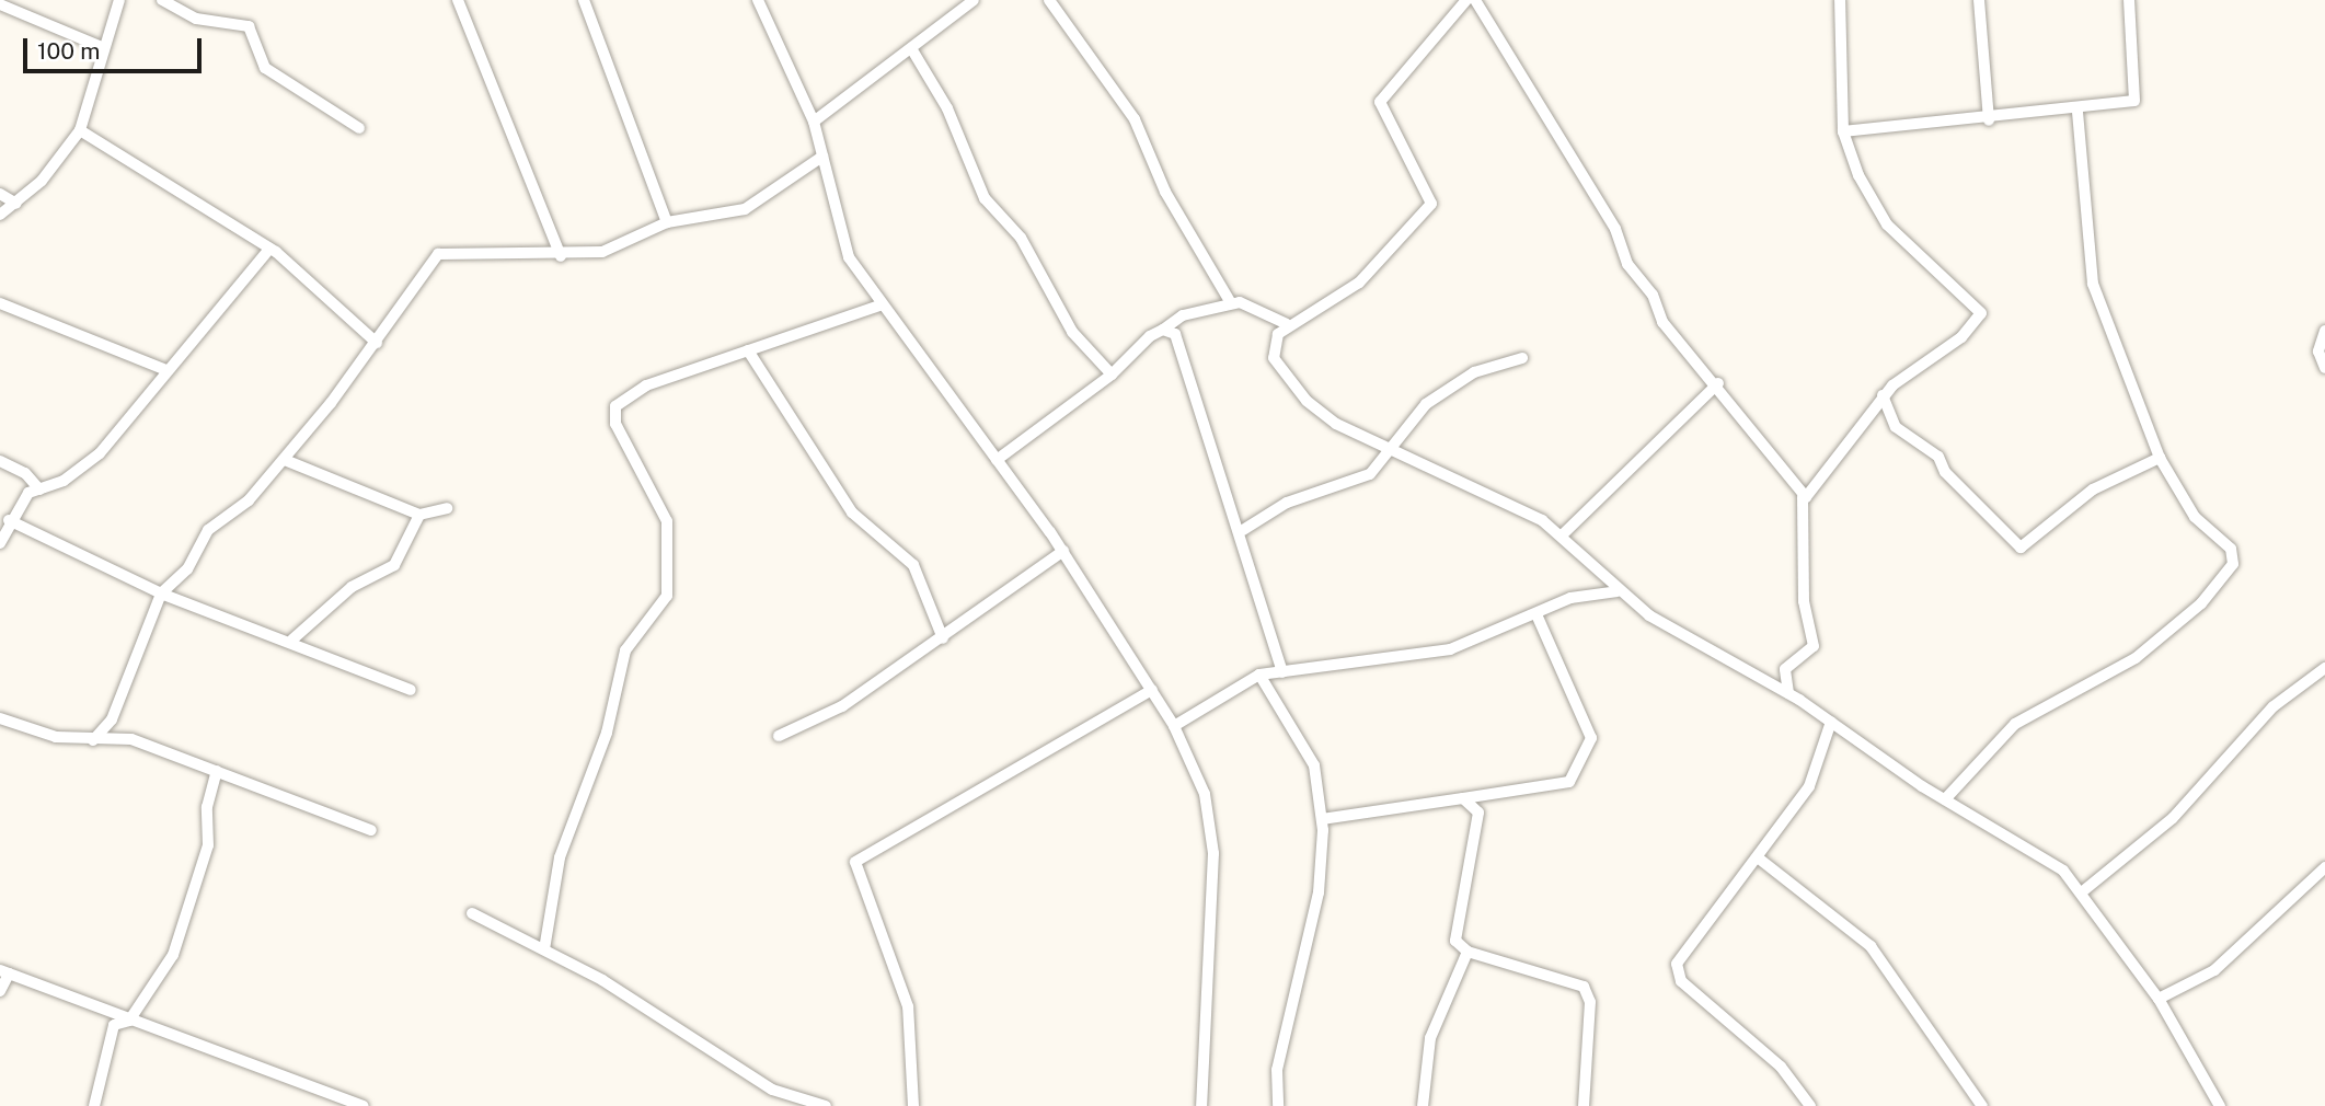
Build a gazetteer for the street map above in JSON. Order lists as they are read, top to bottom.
{
  "scale_bar": "100 m"
}
